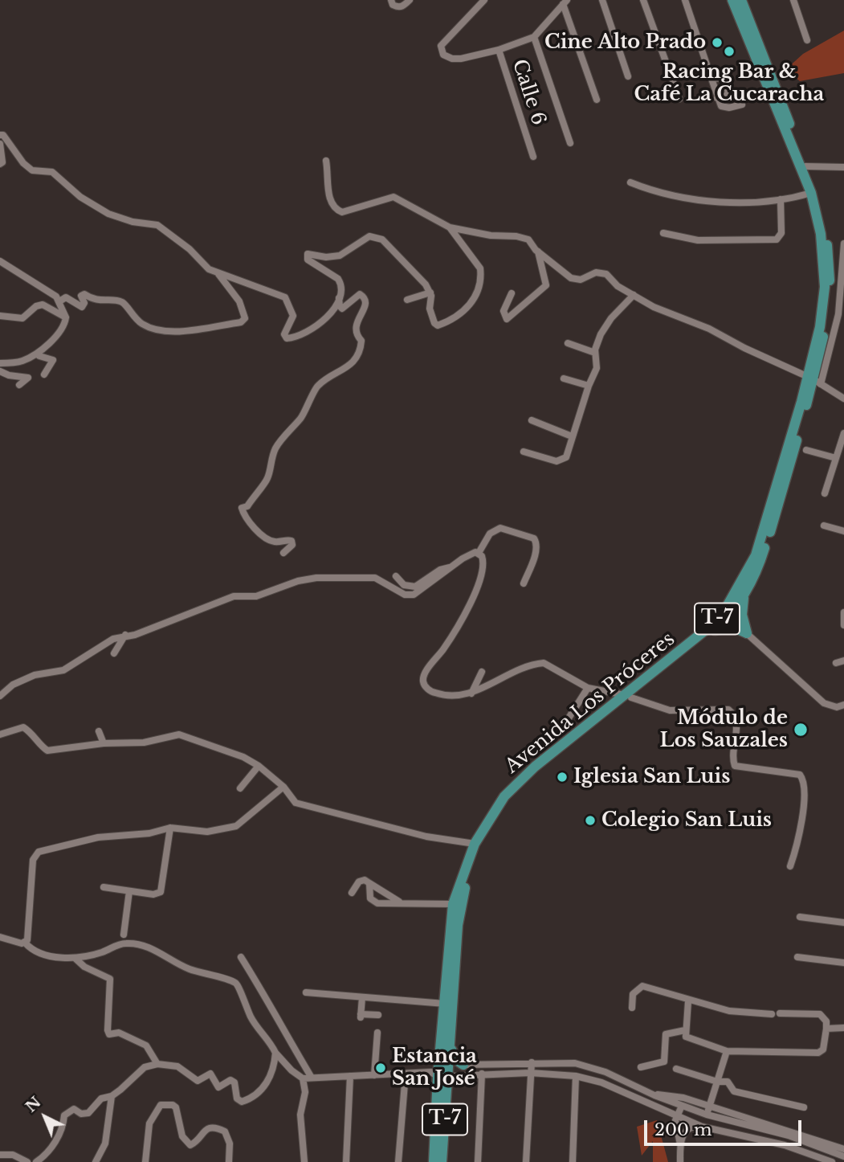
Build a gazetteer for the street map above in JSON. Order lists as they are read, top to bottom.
{
  "streets": {
    "highway": ["T-7", "Avenida Los Próceres"],
    "street": ["Calle 6"]
  },
  "crossings": [
    ["T-7", "Avenida Los Próceres"]
  ],
  "places": [
    "Cine Alto Prado",
    "Racing Bar & Café La Cucaracha",
    "Módulo de Los Sauzales",
    "Iglesia San Luis",
    "Colegio San Luis",
    "Estancia San José"
  ],
  "scale_bar": "200 m",
  "north": "top left"
}
